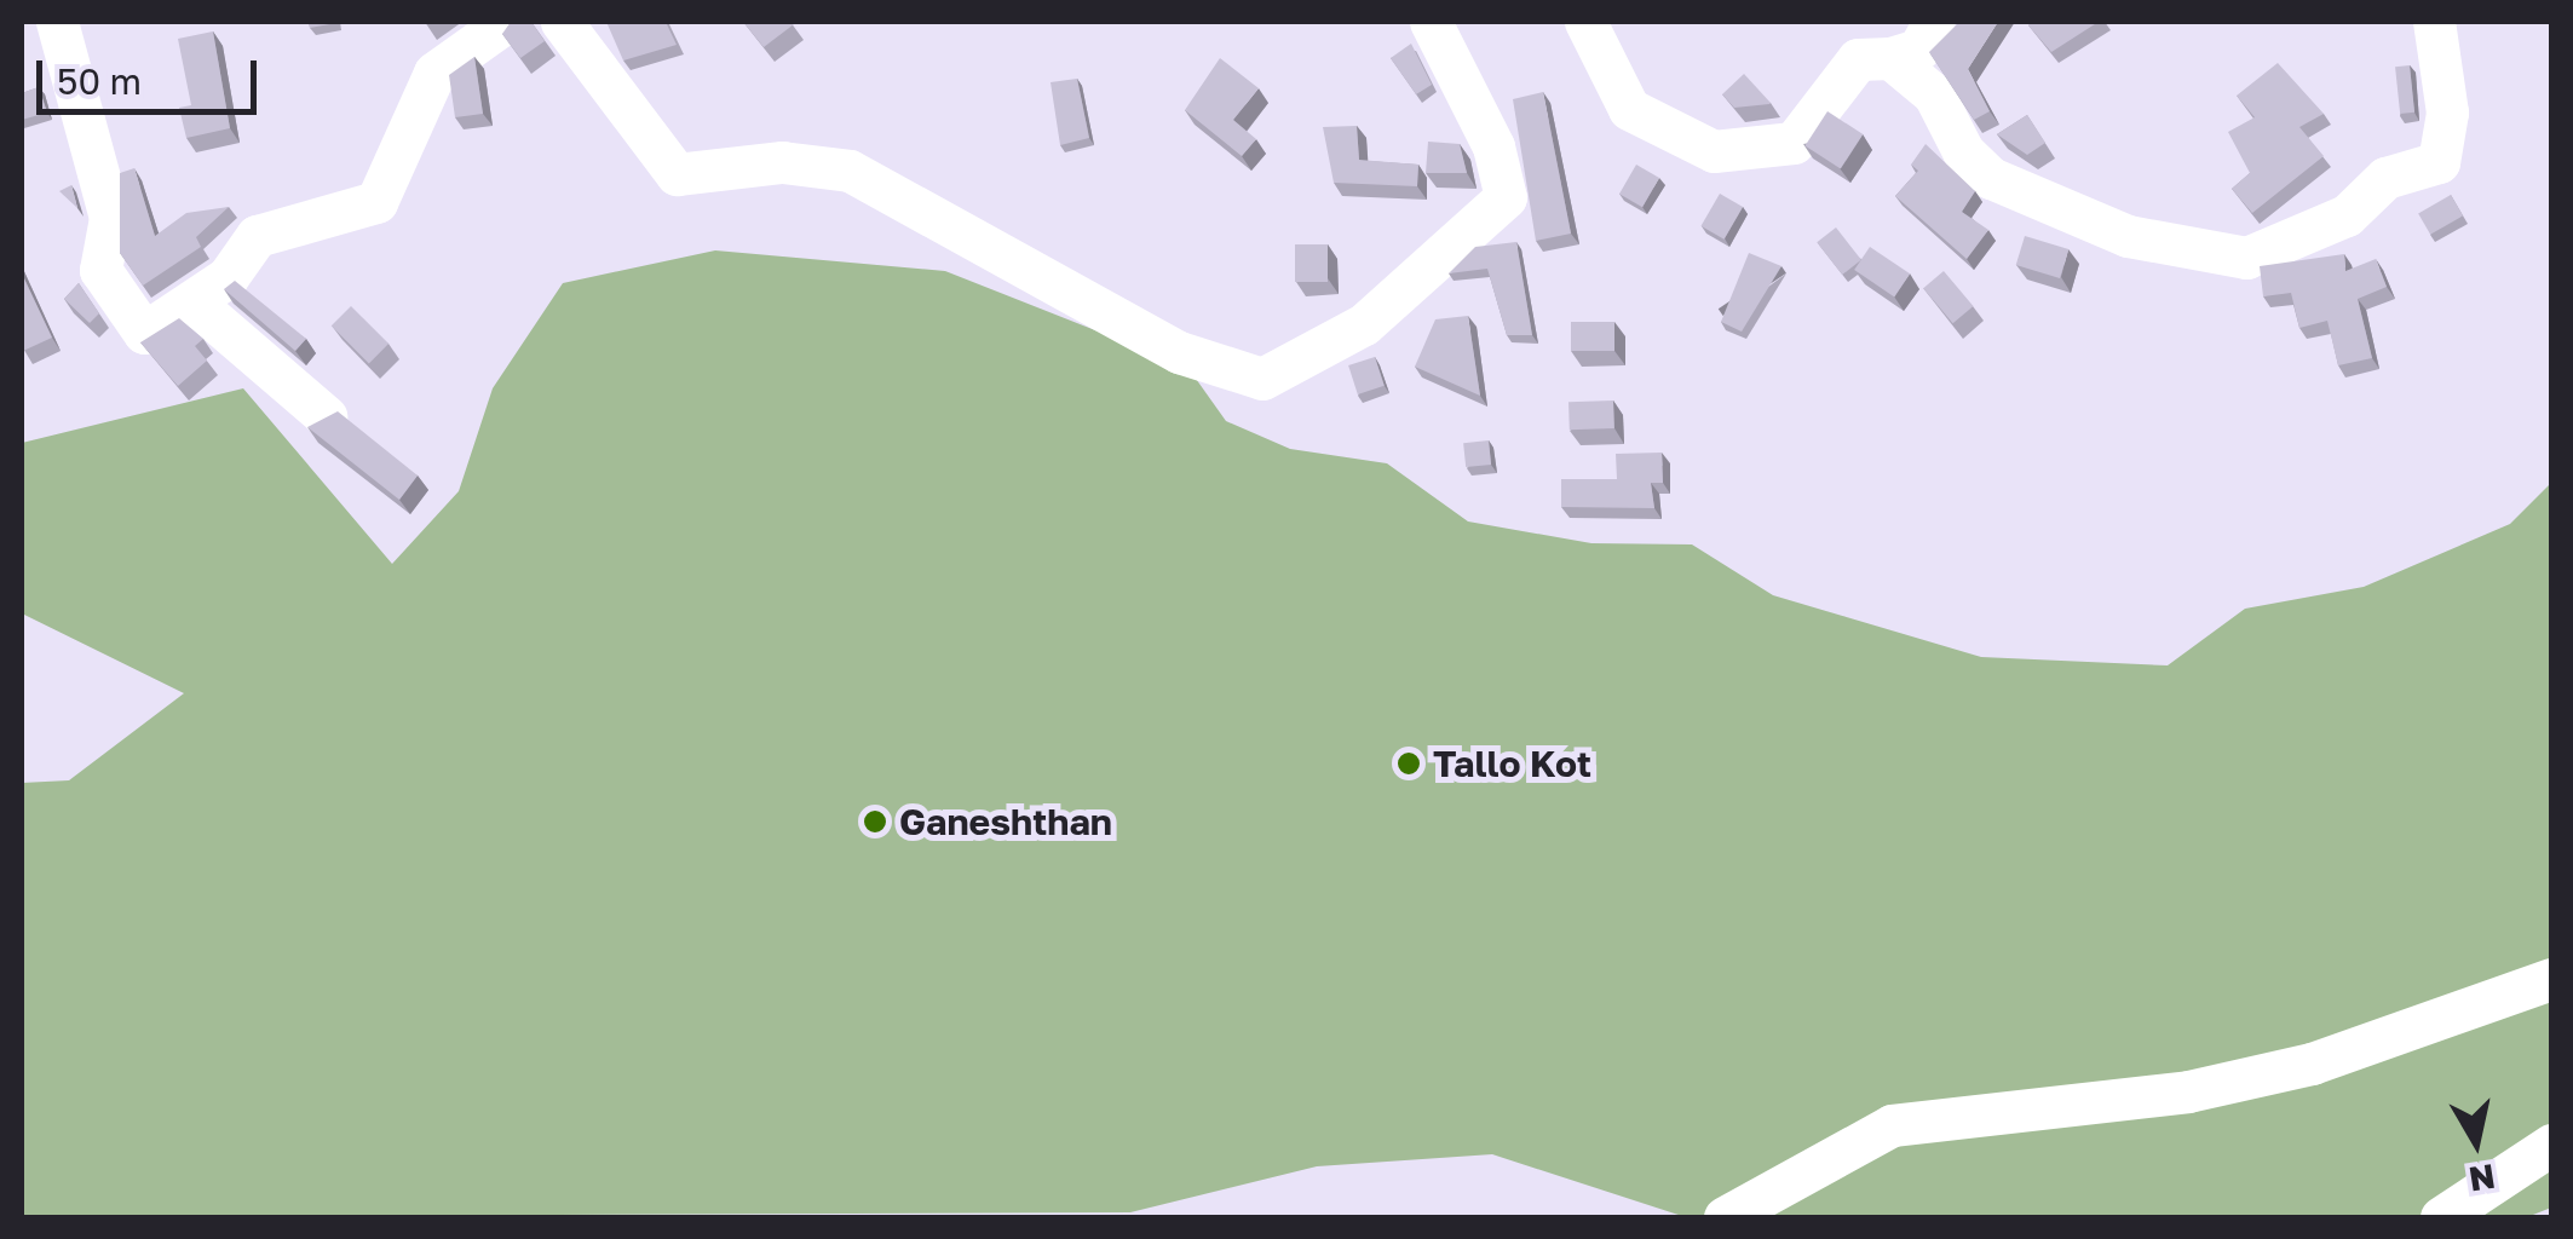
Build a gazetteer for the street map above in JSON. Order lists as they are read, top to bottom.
{
  "places": ["Tallo Kot", "Ganeshthan"],
  "scale_bar": "50 m",
  "north": "bottom"
}
